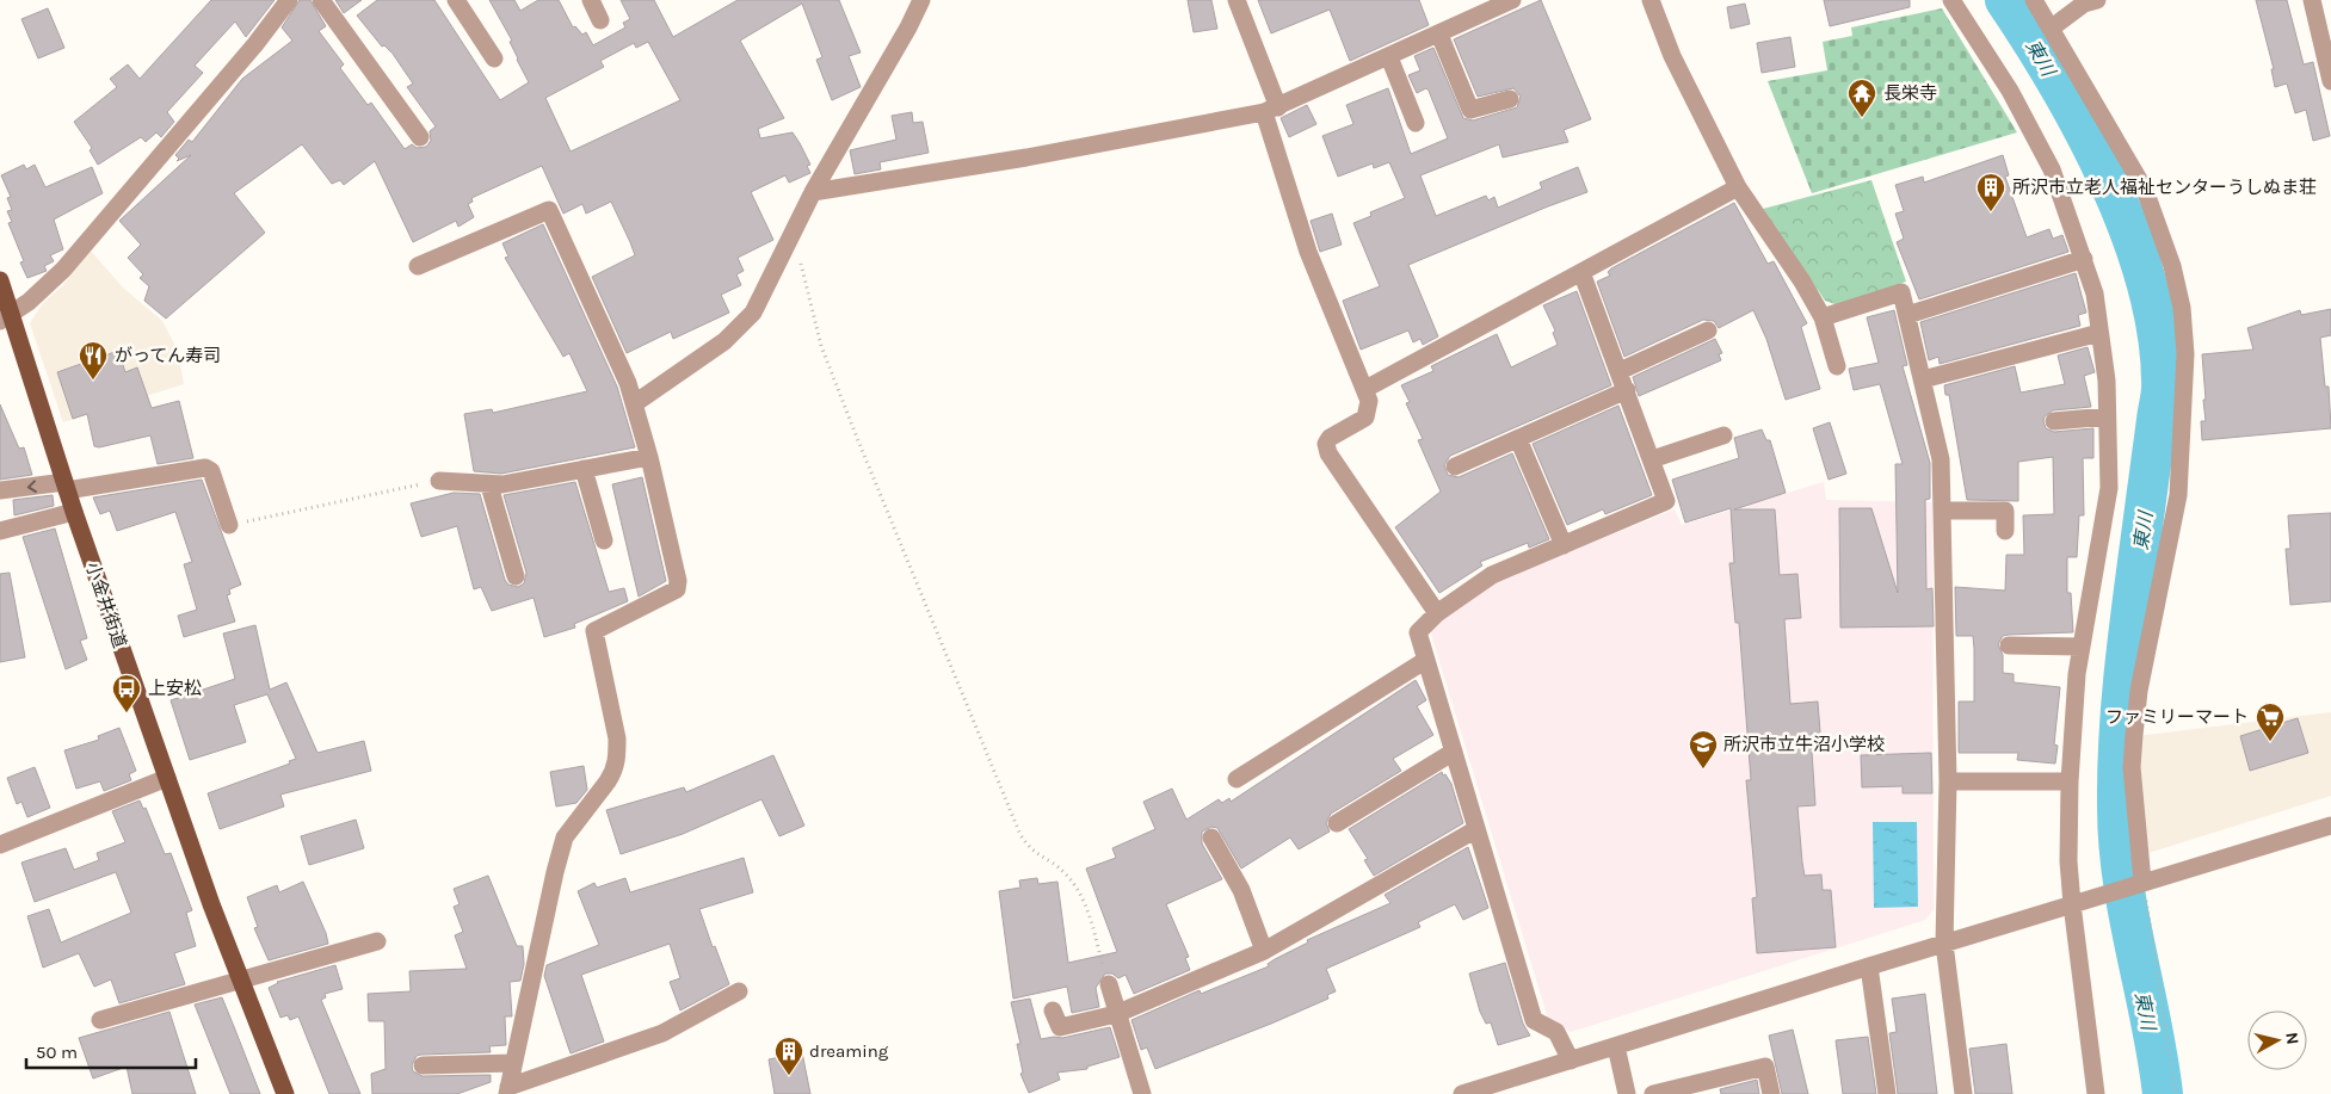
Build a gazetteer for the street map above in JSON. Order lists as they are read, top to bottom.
{
  "streets": {
    "main road": ["小金井街道"]
  },
  "water": ["東川"],
  "places": {
    "temple": ["長栄寺"],
    "building": ["所沢市立老人福祉センターうしぬま荘", "dreaming"],
    "restaurant": ["がってん寿司"],
    "bus stop": ["上安松"],
    "supermarket": ["ファミリーマート"],
    "school or university": ["所沢市立牛沼小学校"]
  },
  "scale_bar": "50 m",
  "north": "right"
}
